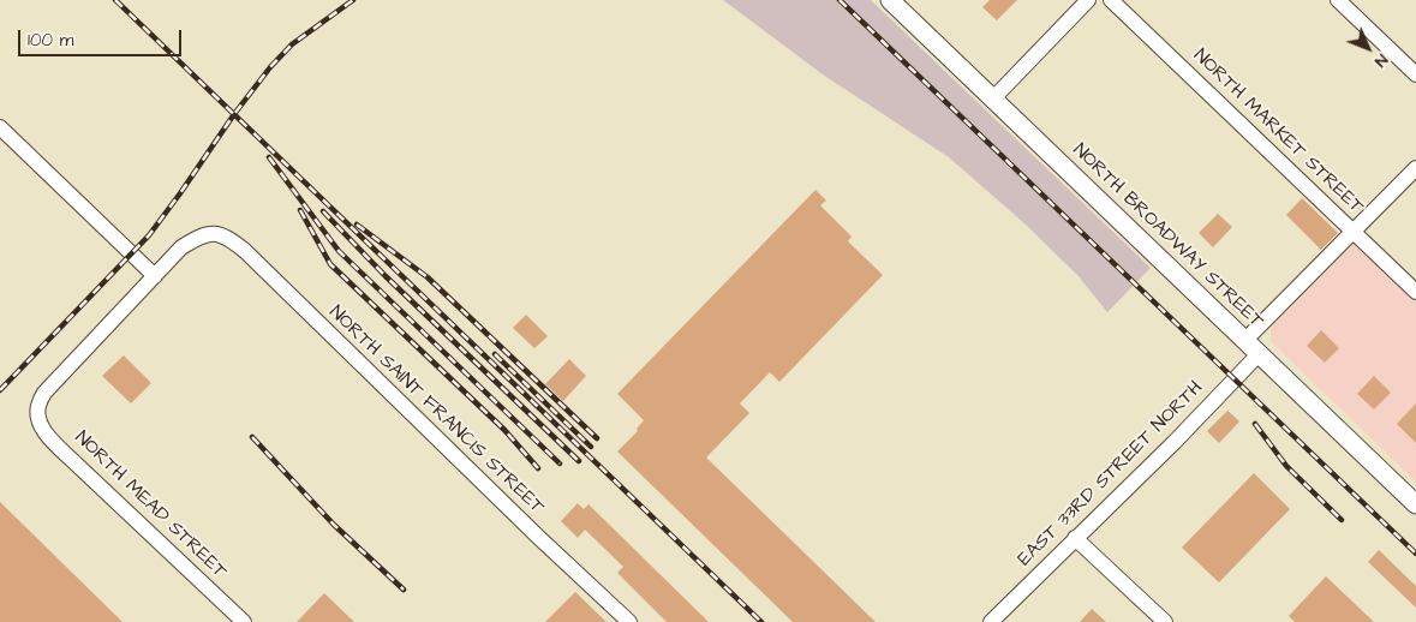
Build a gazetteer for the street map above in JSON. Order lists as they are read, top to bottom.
{
  "streets": {
    "main road": ["NORTH BROADWAY STREET"],
    "street": [
      "NORTH MARKET STREET",
      "NORTH SAINT FRANCIS STREET",
      "EAST 33RD STREET NORTH",
      "NORTH MEAD STREET"
    ]
  },
  "crossings": [
    ["NORTH BROADWAY STREET", "EAST 33RD STREET NORTH"],
    ["NORTH SAINT FRANCIS STREET", "NORTH MEAD STREET"]
  ],
  "scale_bar": "100 m",
  "north": "bottom right"
}
